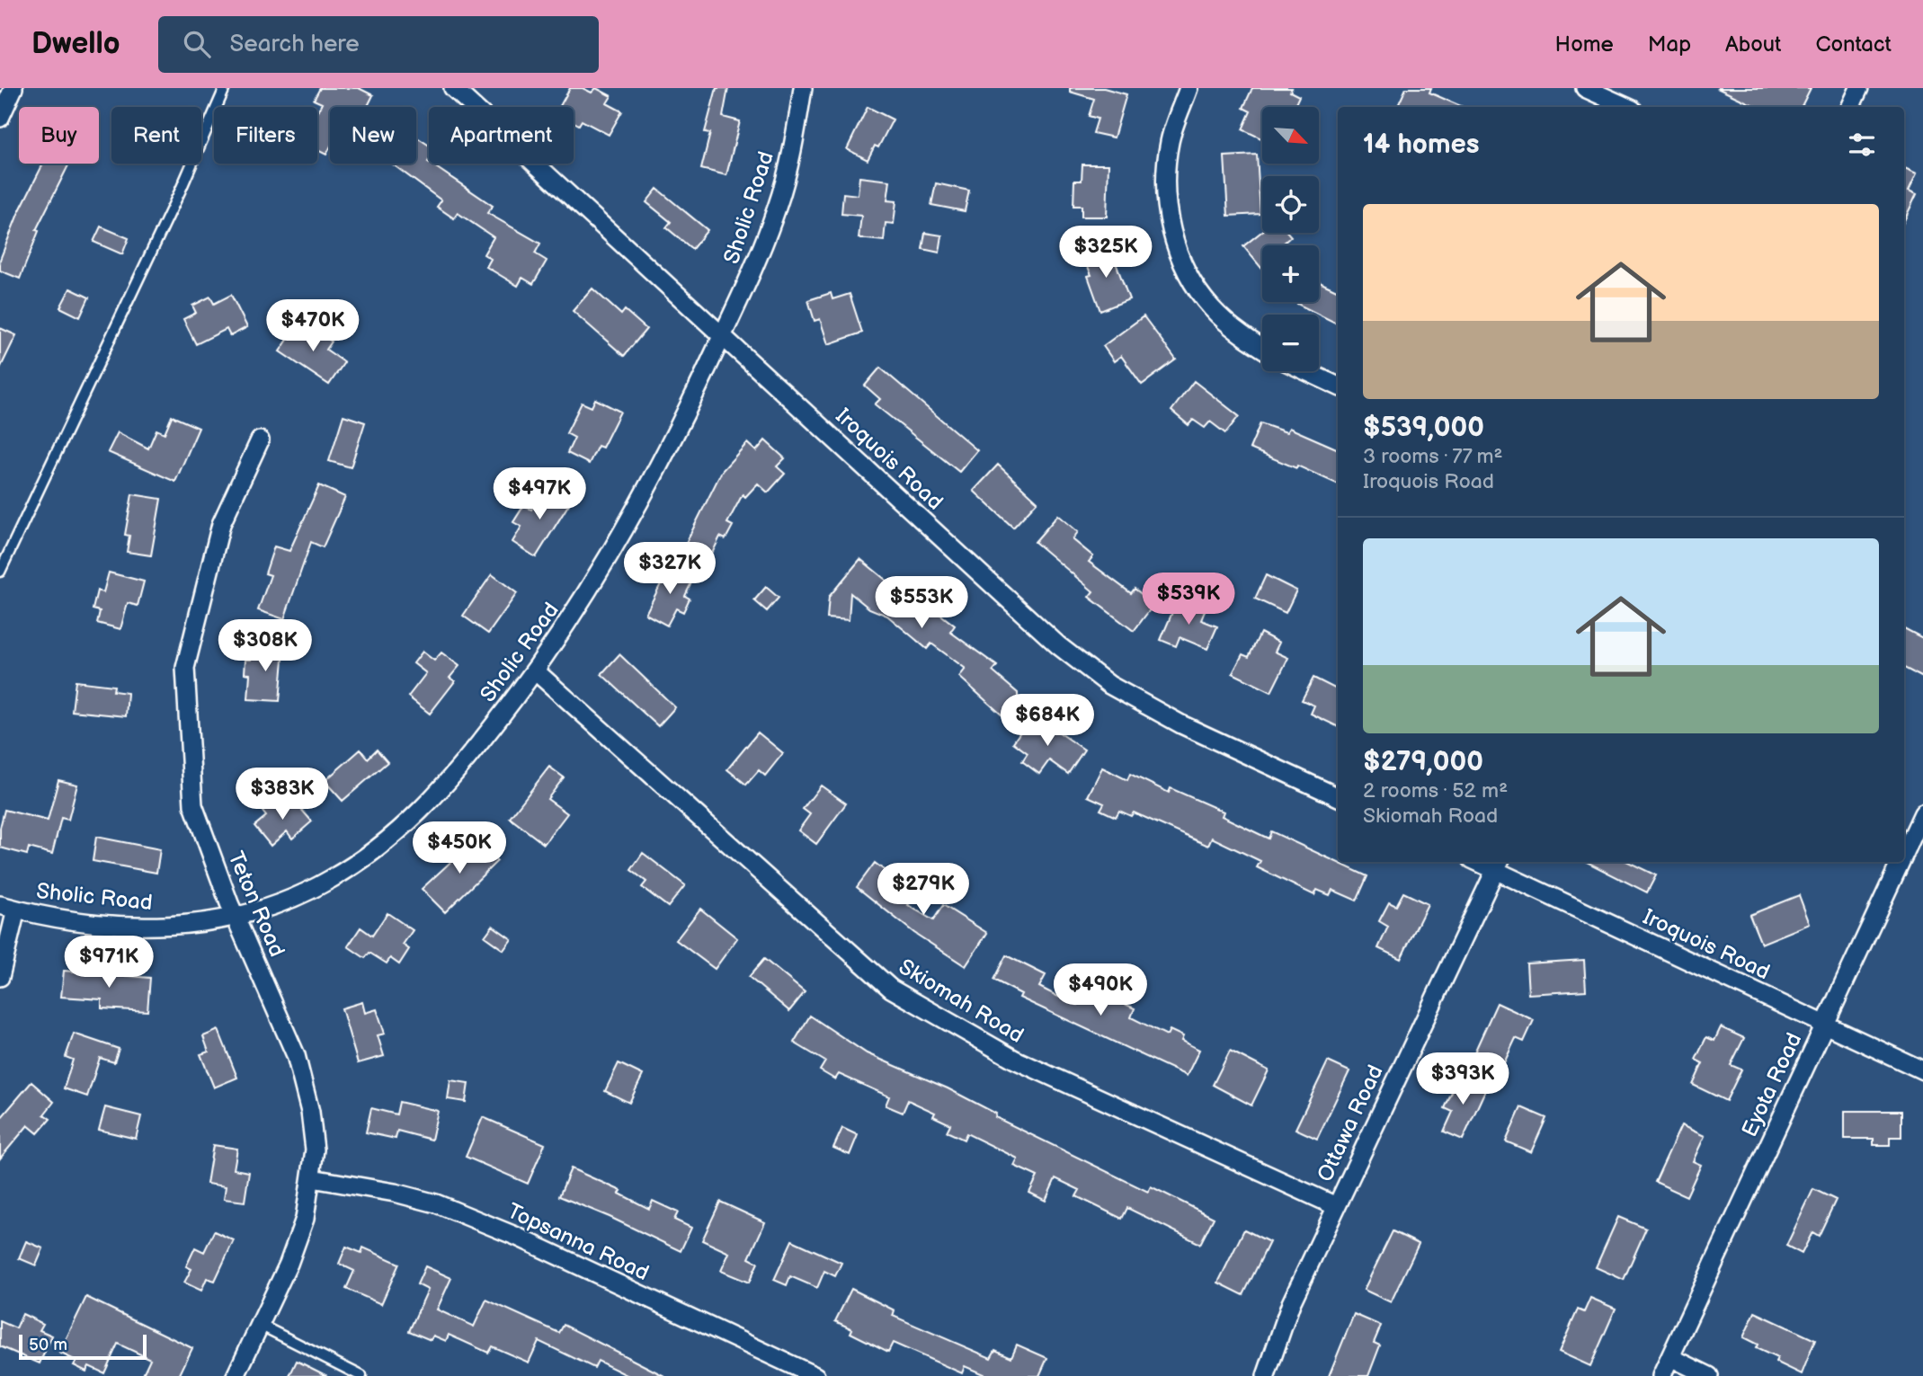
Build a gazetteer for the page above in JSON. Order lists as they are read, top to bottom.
{
  "streets": {
    "street": [
      "Sholic Road",
      "Iroquois Road",
      "Teton Road",
      "Skiomah Road",
      "Eyota Road",
      "Ottawa Road",
      "Topsanna Road"
    ]
  },
  "crossings": [
    ["Sholic Road", "Iroquois Road"],
    ["Sholic Road", "Teton Road"],
    ["Sholic Road", "Skiomah Road"],
    ["Iroquois Road", "Eyota Road"],
    ["Iroquois Road", "Ottawa Road"],
    ["Teton Road", "Topsanna Road"],
    ["Skiomah Road", "Ottawa Road"]
  ],
  "scale_bar": "50 m",
  "north": "bottom right",
  "page": {
    "header": "Dwello",
    "search": "Search here",
    "nav": [
      "Home",
      "Map",
      "About",
      "Contact"
    ],
    "map_buttons": ["+", "−"],
    "chip": [
      "Buy",
      "Rent",
      "Filters",
      "New",
      "Apartment"
    ],
    "heading": "14 homes",
    "list": [
      {
        "name": "$539,000",
        "note": "3 rooms · 77 m² · Iroquois Road"
      },
      {
        "name": "$279,000",
        "note": "2 rooms · 52 m² · Skiomah Road"
      }
    ],
    "price": [
      "$325K",
      "$470K",
      "$497K",
      "$327K",
      "$539K",
      "$553K",
      "$308K",
      "$684K",
      "$383K",
      "$450K",
      "$279K",
      "$971K",
      "$490K",
      "$393K"
    ],
    "scale": "50 m"
  }
}
